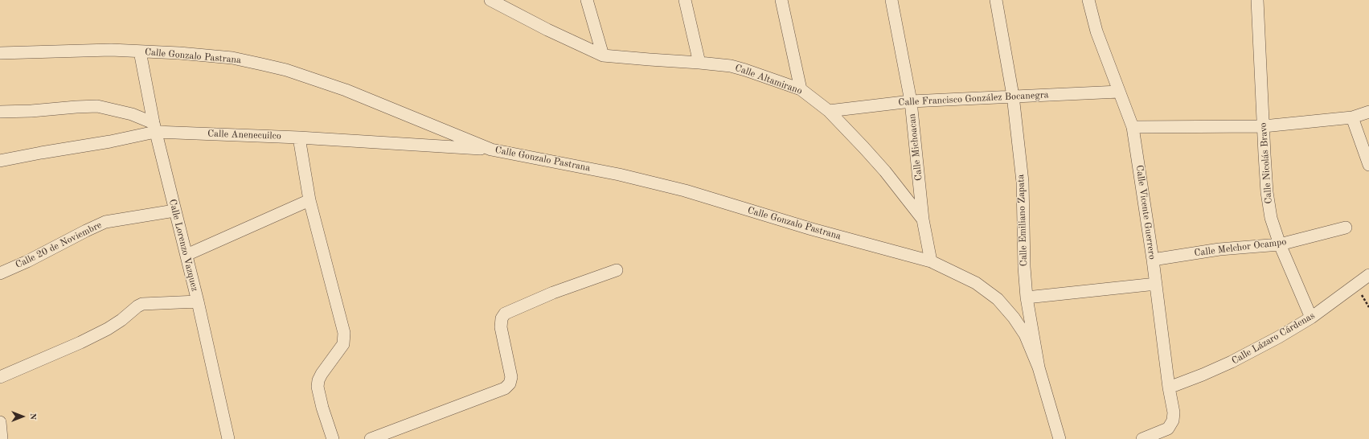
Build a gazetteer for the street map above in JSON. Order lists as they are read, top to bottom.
{
  "streets": {
    "street": [
      "Calle Gonzalo Pastrana",
      "Calle Altamirano",
      "Calle Francisco González Bocanegra",
      "Calle Anenecuilco",
      "Calle Michoacan",
      "Calle Nicolás Bravo",
      "Calle Vicente Guerrero",
      "Calle Emiliano Zapata",
      "Calle 20 de Noviembre",
      "Calle Lorenzo Vazquez",
      "Calle Melchor Ocampo",
      "Calle Lázaro Cárdenas"
    ]
  },
  "crossings": [
    ["Calle Gonzalo Pastrana", "Calle Altamirano"],
    ["Calle Gonzalo Pastrana", "Calle Anenecuilco"],
    ["Calle Gonzalo Pastrana", "Calle Emiliano Zapata"],
    ["Calle Gonzalo Pastrana", "Calle Lorenzo Vazquez"],
    ["Calle Altamirano", "Calle Francisco González Bocanegra"],
    ["Calle Altamirano", "Calle Michoacan"],
    ["Calle Francisco González Bocanegra", "Calle Michoacan"],
    ["Calle Francisco González Bocanegra", "Calle Vicente Guerrero"],
    ["Calle Francisco González Bocanegra", "Calle Emiliano Zapata"],
    ["Calle Anenecuilco", "Calle Lorenzo Vazquez"],
    ["Calle Nicolás Bravo", "Calle Melchor Ocampo"],
    ["Calle Nicolás Bravo", "Calle Lázaro Cárdenas"],
    ["Calle Vicente Guerrero", "Calle Melchor Ocampo"],
    ["Calle Vicente Guerrero", "Calle Lázaro Cárdenas"],
    ["Calle 20 de Noviembre", "Calle Lorenzo Vazquez"]
  ],
  "north": "right"
}
